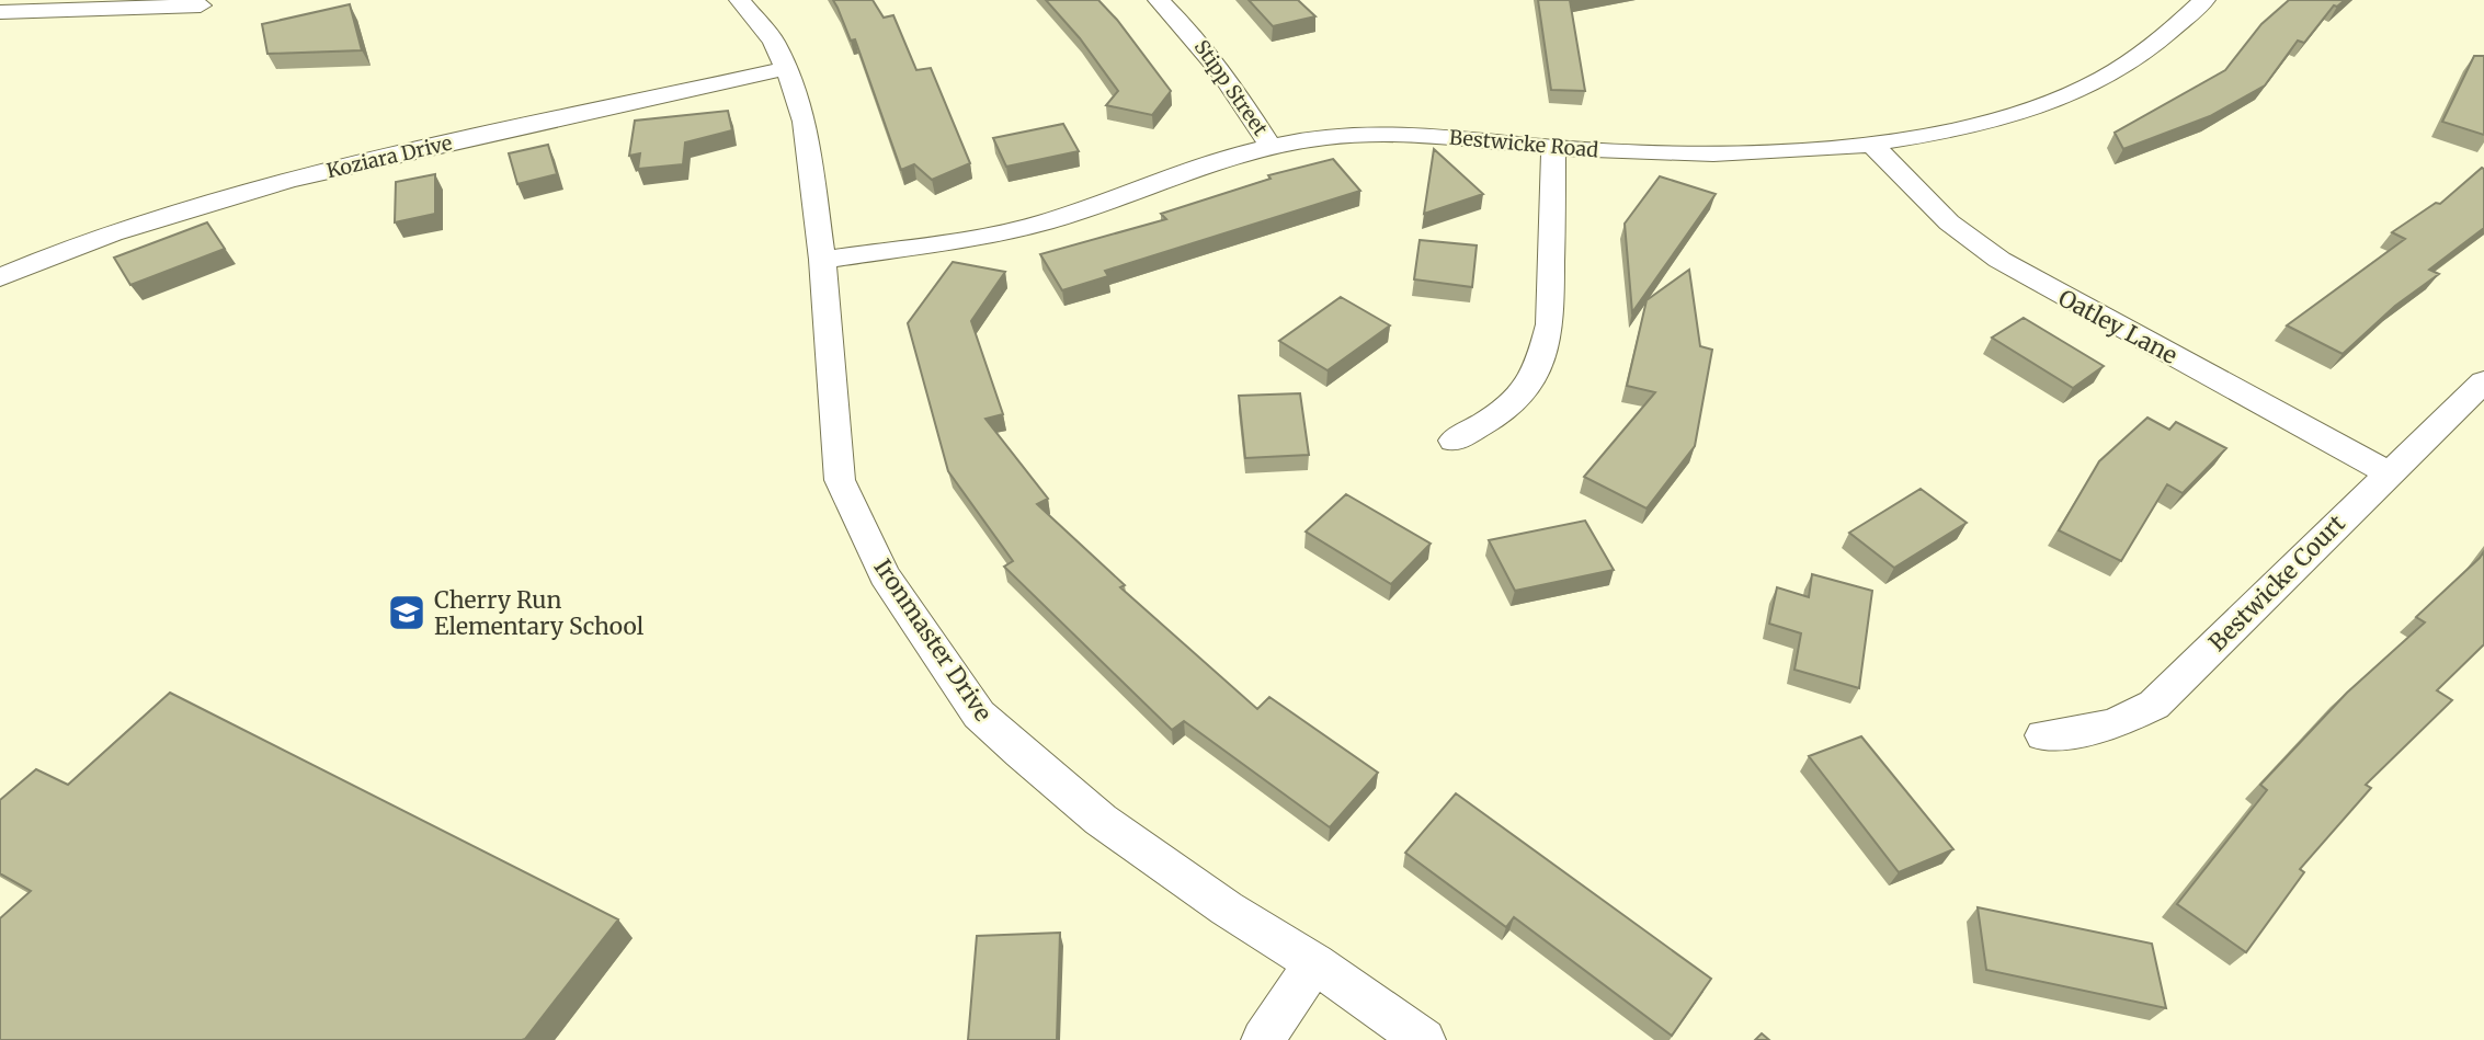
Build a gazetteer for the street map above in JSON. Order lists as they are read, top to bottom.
{
  "streets": {
    "street": [
      "Stipp Street",
      "Bestwicke Road",
      "Koziara Drive",
      "Oatley Lane",
      "Bestwicke Court",
      "Ironmaster Drive"
    ]
  },
  "crossings": [
    ["Stipp Street", "Bestwicke Road"],
    ["Bestwicke Road", "Oatley Lane"],
    ["Bestwicke Road", "Ironmaster Drive"],
    ["Koziara Drive", "Ironmaster Drive"],
    ["Oatley Lane", "Bestwicke Court"]
  ],
  "places": {
    "school or university": ["Cherry Run Elementary School"]
  }
}
